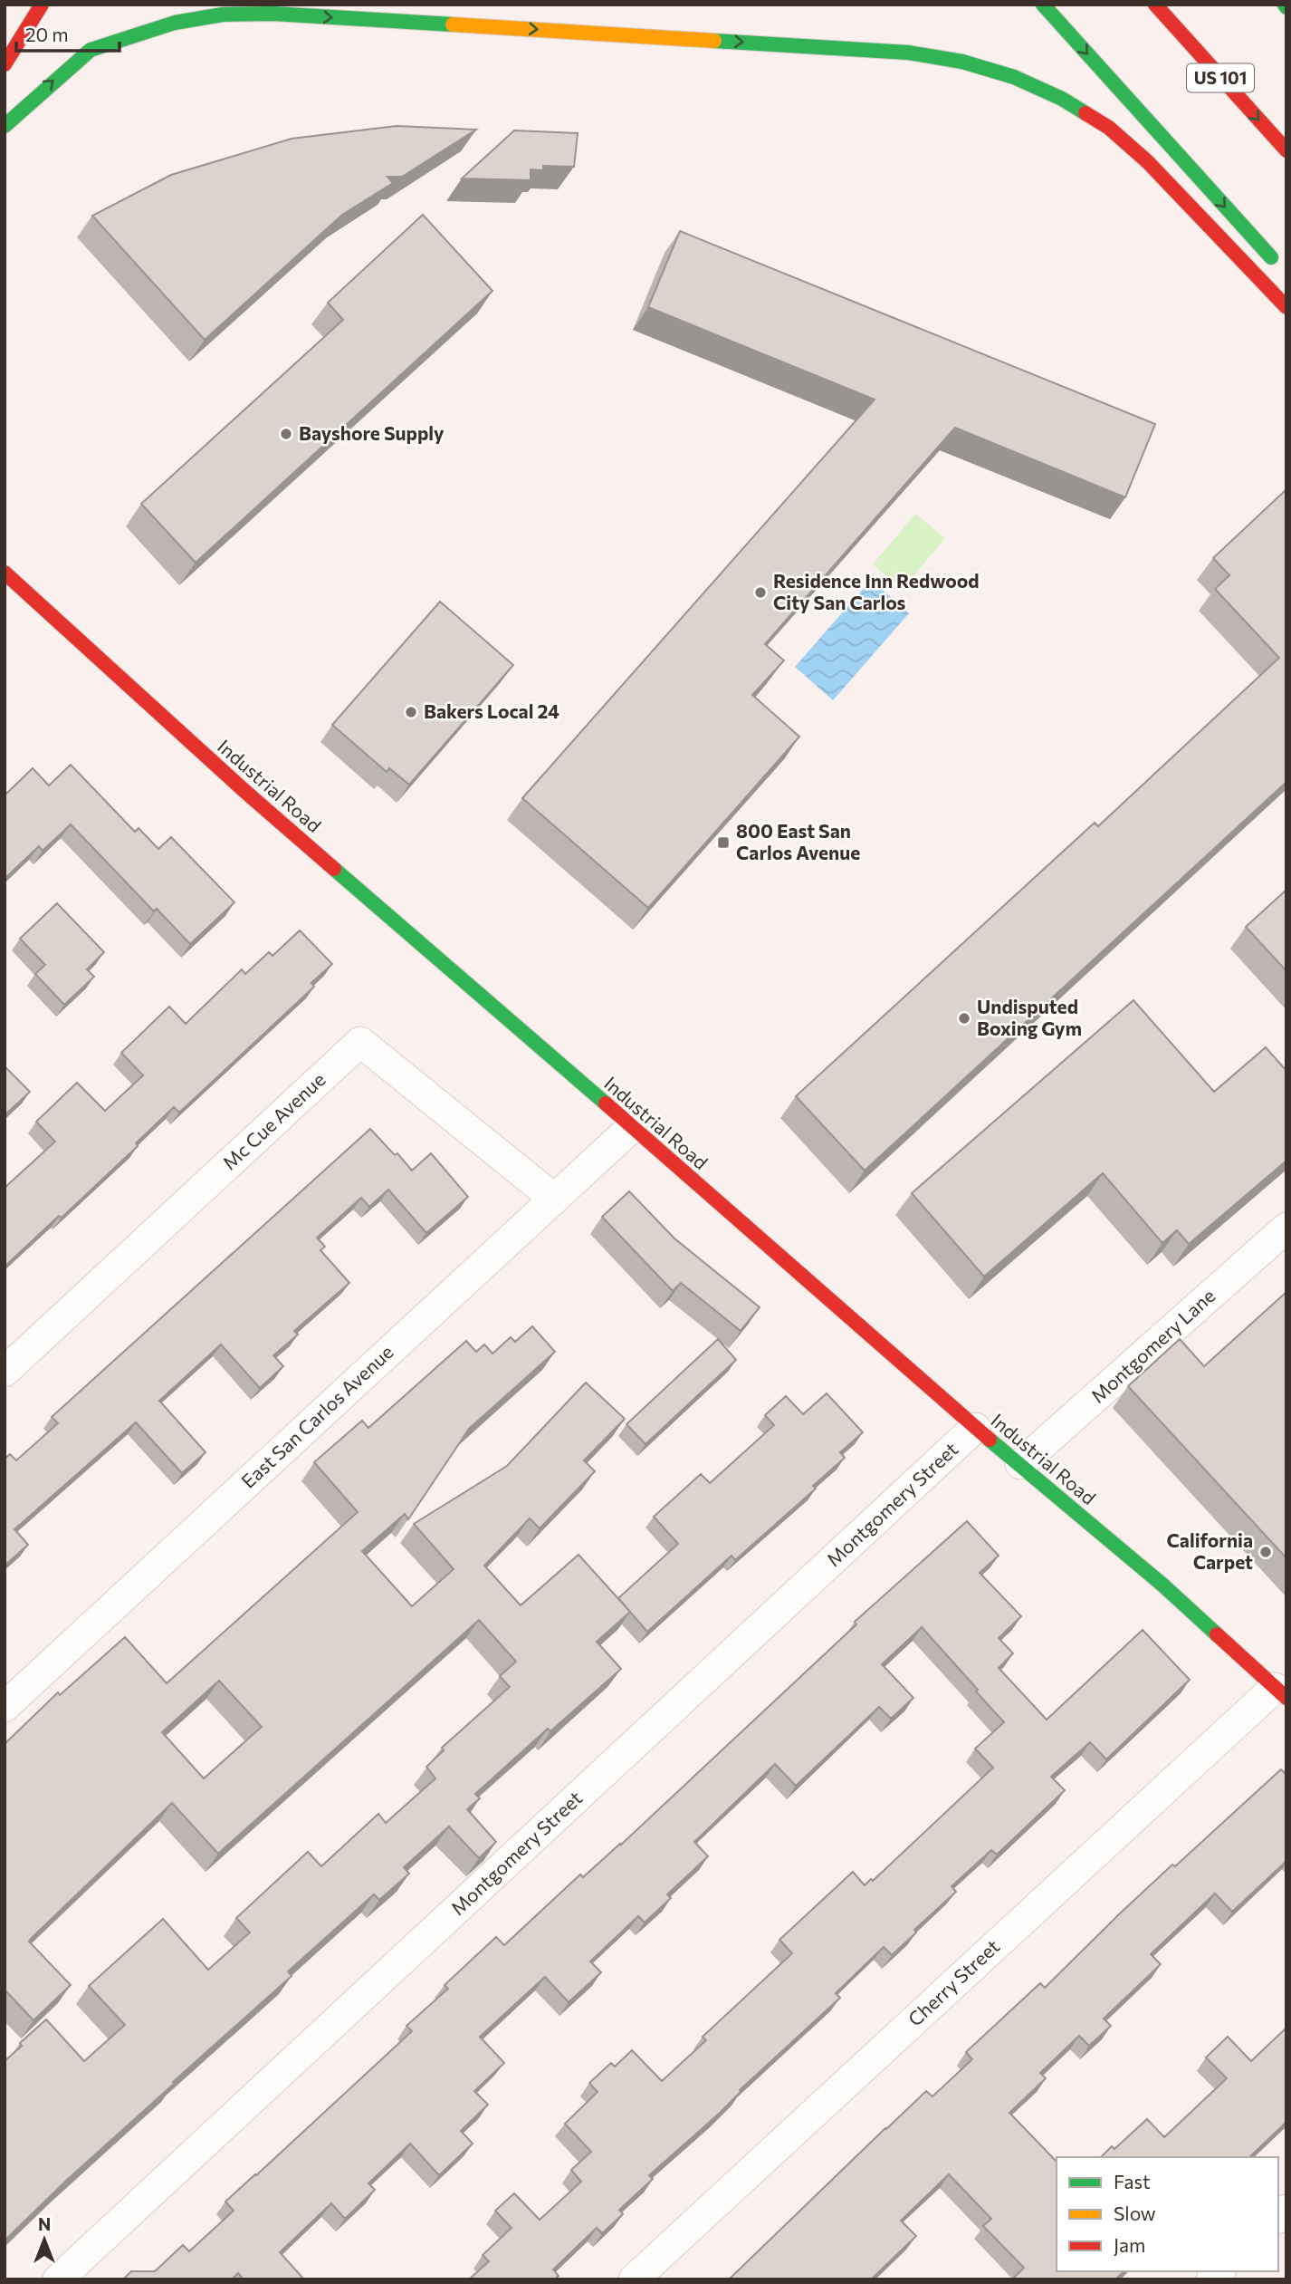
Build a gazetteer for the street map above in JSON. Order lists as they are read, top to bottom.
{
  "streets": {
    "main road": ["US 101", "Industrial Road"],
    "street": [
      "Mc Cue Avenue",
      "Montgomery Lane",
      "East San Carlos Avenue",
      "Montgomery Street",
      "Cherry Street"
    ]
  },
  "crossings": [
    ["Industrial Road", "Montgomery Lane"],
    ["Industrial Road", "East San Carlos Avenue"],
    ["Industrial Road", "Montgomery Street"],
    ["Industrial Road", "Cherry Street"],
    ["Mc Cue Avenue", "East San Carlos Avenue"]
  ],
  "places": {
    "other": [
      "Bayshore Supply",
      "Residence Inn Redwood City San Carlos",
      "Bakers Local 24",
      "Undisputed Boxing Gym",
      "California Carpet"
    ],
    "transit": ["800 East San Carlos Avenue"]
  },
  "legend": ["Fast", "Slow", "Jam"],
  "scale_bar": "20 m",
  "north": "top"
}
